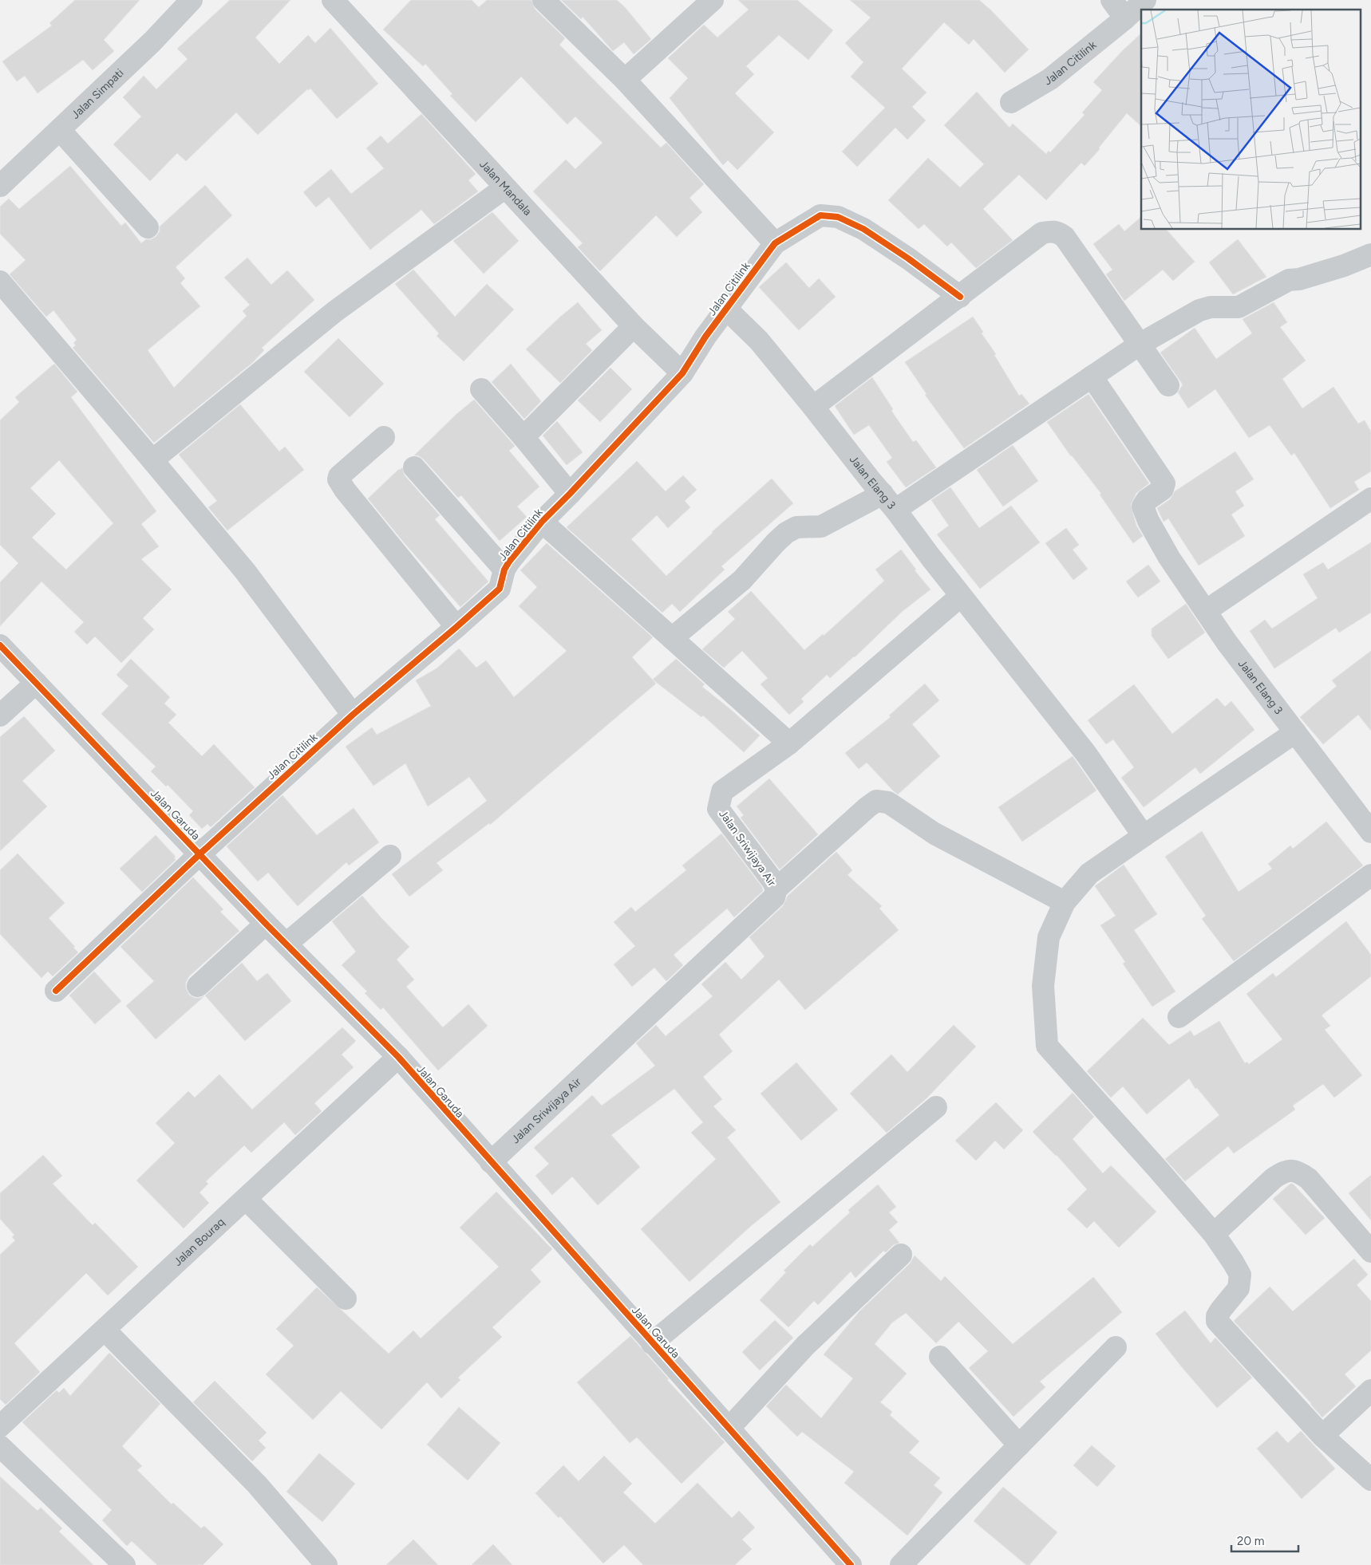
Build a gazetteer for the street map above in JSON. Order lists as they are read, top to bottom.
{
  "streets": {
    "street": [
      "Jalan Citilink",
      "Jalan Simpati",
      "Jalan Mandala",
      "Jalan Elang 3",
      "Jalan Garuda",
      "Jalan Sriwijaya Air",
      "Jalan Bouraq"
    ]
  },
  "crossings": [
    ["Jalan Citilink", "Jalan Mandala"],
    ["Jalan Citilink", "Jalan Elang 3"],
    ["Jalan Citilink", "Jalan Garuda"],
    ["Jalan Elang 3", "Jalan Sriwijaya Air"],
    ["Jalan Garuda", "Jalan Sriwijaya Air"],
    ["Jalan Garuda", "Jalan Bouraq"]
  ],
  "scale_bar": "20 m"
}
